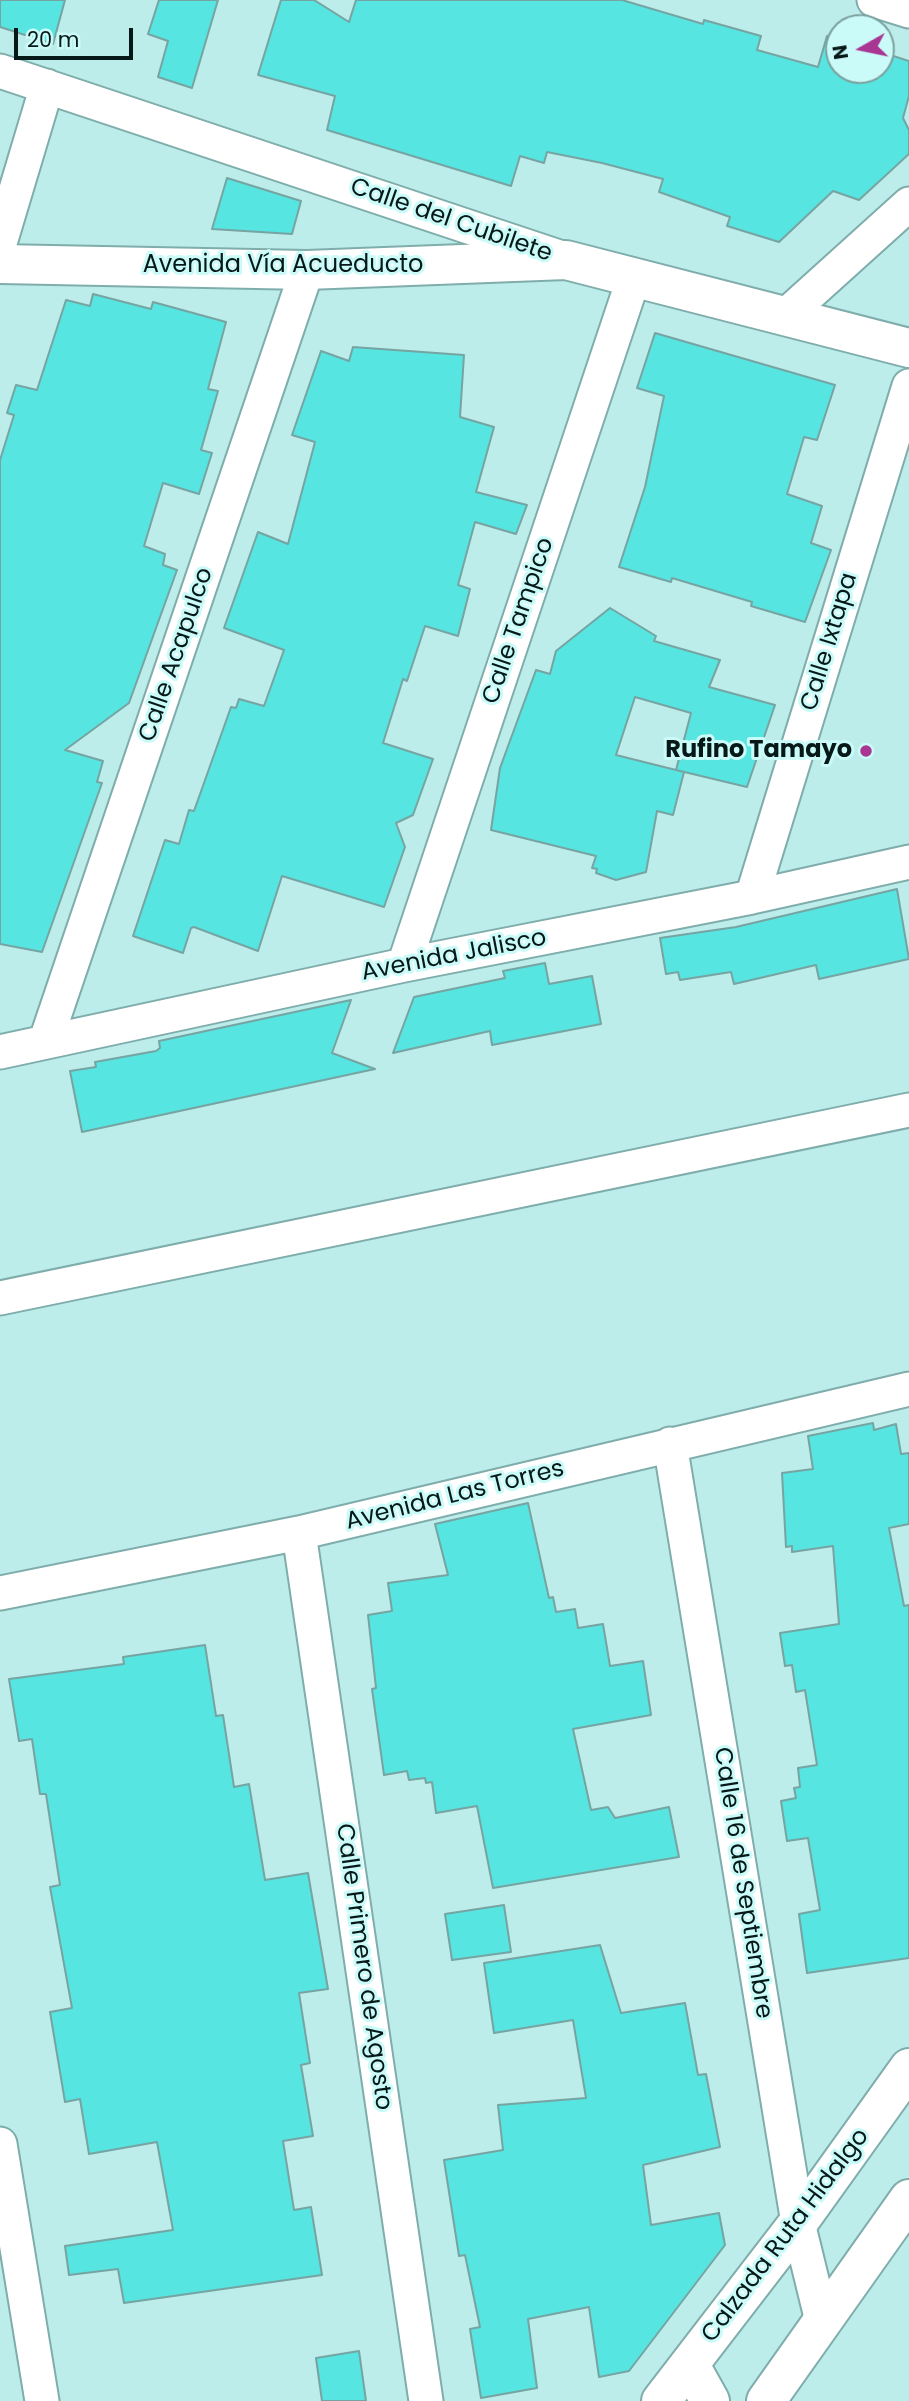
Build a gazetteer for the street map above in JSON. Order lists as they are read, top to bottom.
{
  "streets": {
    "street": [
      "Calle del Cubilete",
      "Avenida Vía Acueducto",
      "Calle Tampico",
      "Calle Ixtapa",
      "Calle Acapulco",
      "Avenida Jalisco",
      "Avenida Las Torres",
      "Calle 16 de Septiembre",
      "Calle Primero de Agosto",
      "Calzada Ruta Hidalgo"
    ]
  },
  "crossings": [
    ["Calle del Cubilete", "Avenida Vía Acueducto"],
    ["Calle del Cubilete", "Calle Tampico"],
    ["Avenida Vía Acueducto", "Calle Acapulco"],
    ["Calle Tampico", "Avenida Jalisco"],
    ["Calle Ixtapa", "Avenida Jalisco"],
    ["Calle Acapulco", "Avenida Jalisco"],
    ["Avenida Las Torres", "Calle 16 de Septiembre"],
    ["Avenida Las Torres", "Calle Primero de Agosto"],
    ["Calle 16 de Septiembre", "Calzada Ruta Hidalgo"]
  ],
  "places": ["Rufino Tamayo"],
  "scale_bar": "20 m",
  "north": "left"
}
